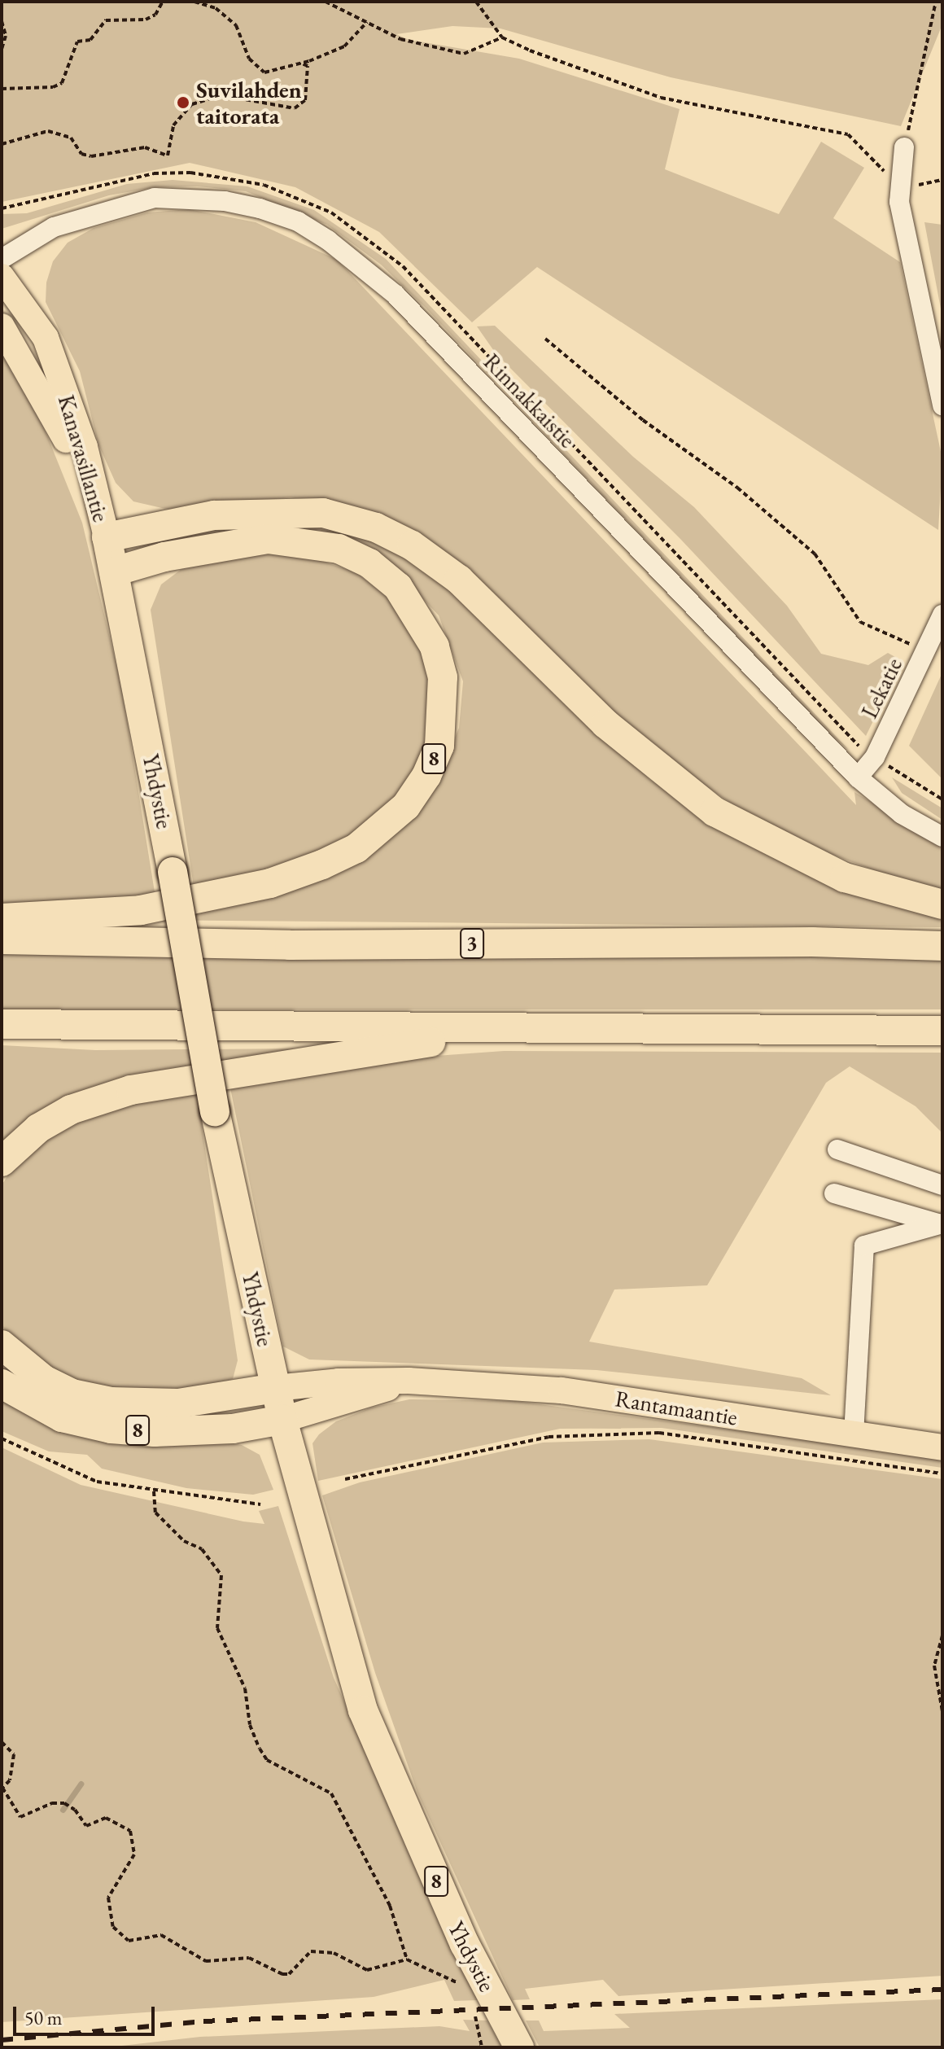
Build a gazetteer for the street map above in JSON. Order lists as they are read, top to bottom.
{
  "streets": {
    "highway": ["8", "Yhdystie", "3"],
    "main road": ["Kanavasillantie", "Rantamaantie"],
    "street": ["Rinnakkaistie", "Lekatie"]
  },
  "crossings": [
    ["Rinnakkaistie", "Lekatie"],
    ["Kanavasillantie", "Yhdystie"],
    ["8", "Yhdystie"],
    ["8", "Rantamaantie"],
    ["Yhdystie", "Rantamaantie"]
  ],
  "places": ["Suvilahden taitorata"],
  "scale_bar": "50 m"
}
